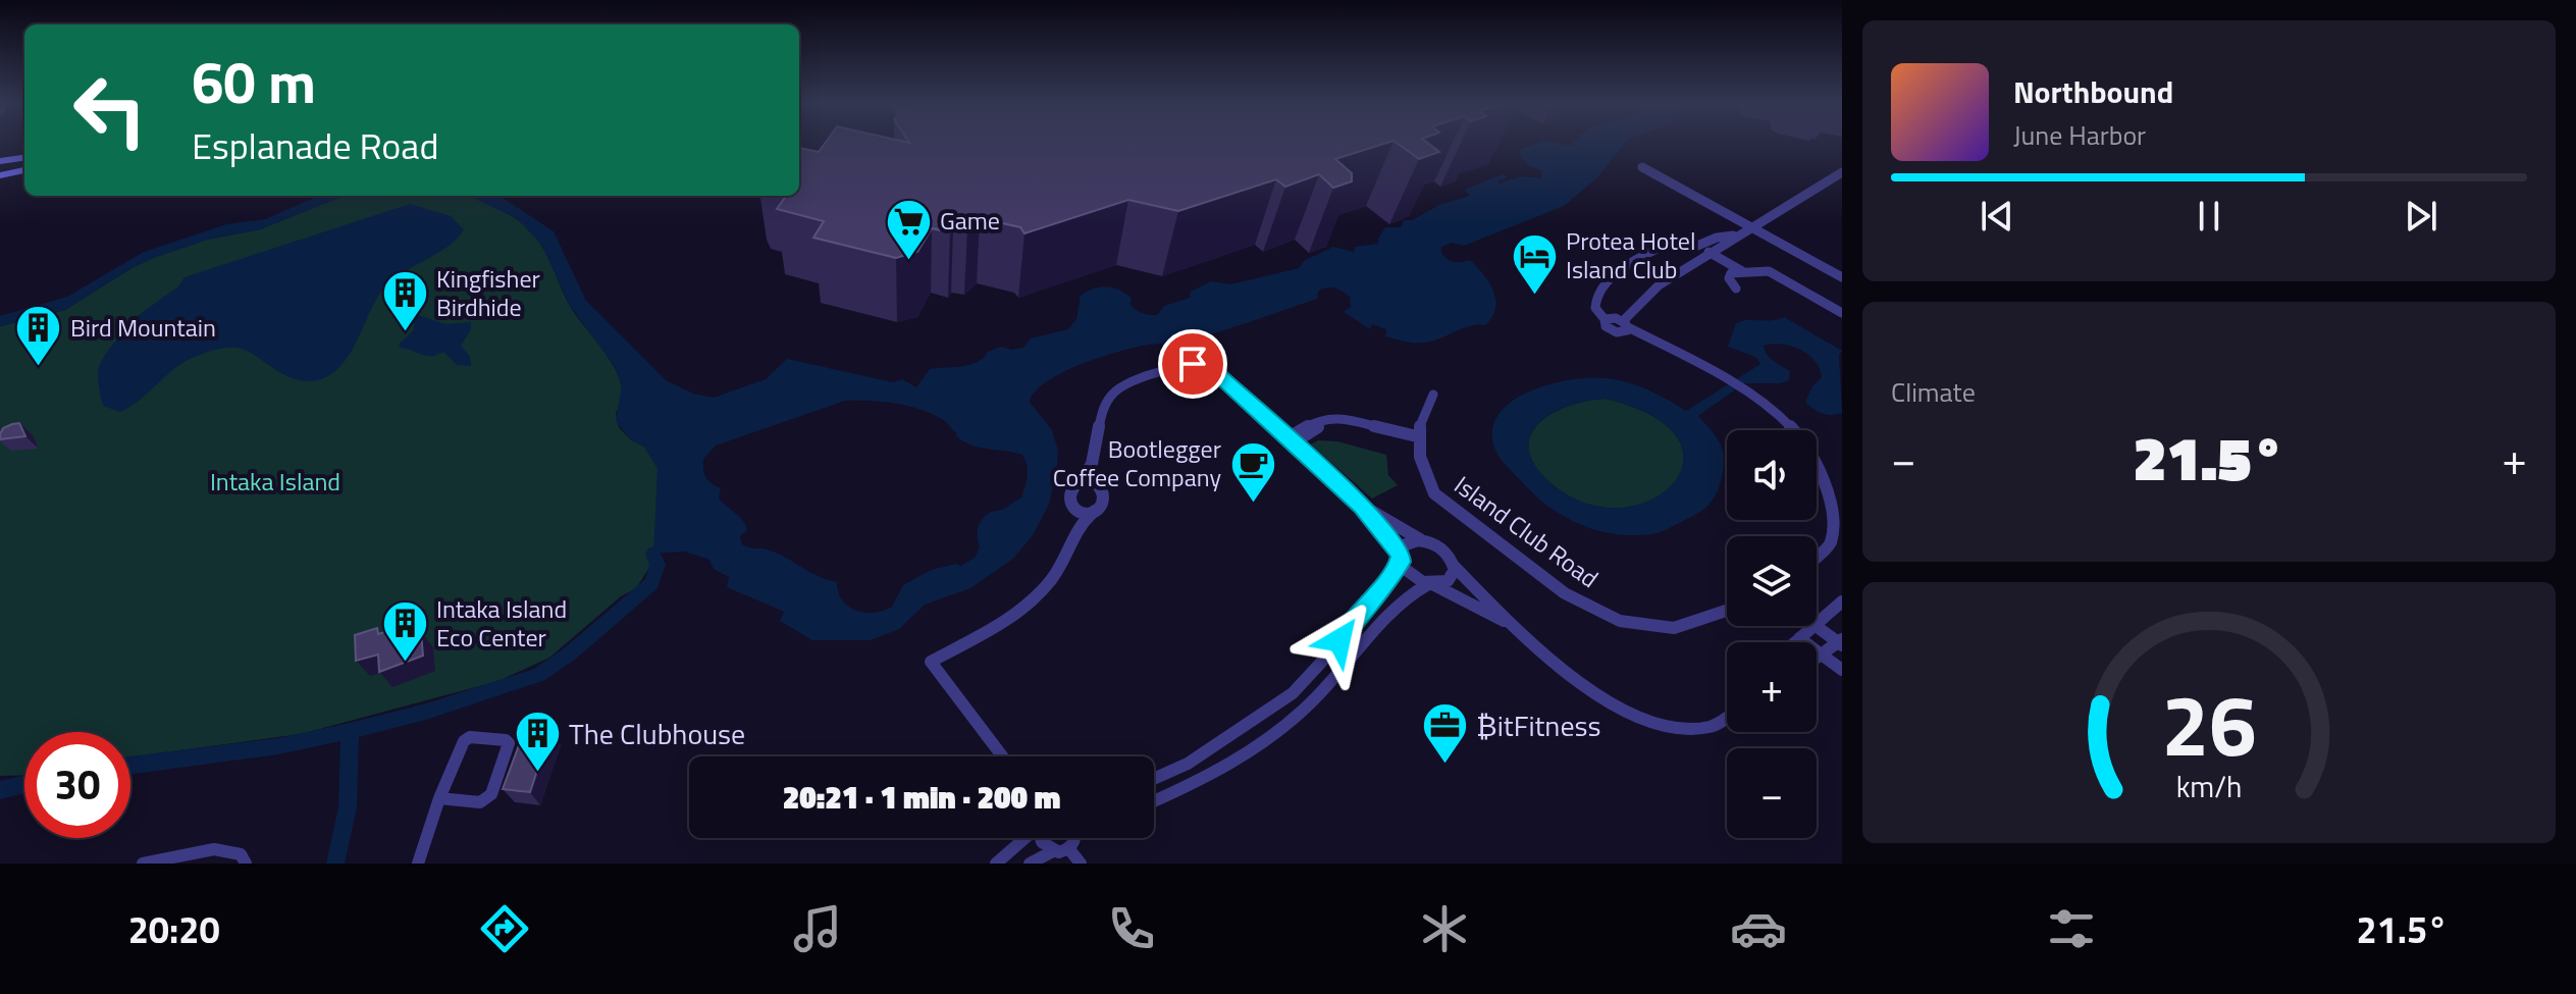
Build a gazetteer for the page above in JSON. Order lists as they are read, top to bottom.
{
  "streets": {
    "street": ["Island Club Road"]
  },
  "parks": ["Intaka Island"],
  "places": {
    "supermarket": ["Game"],
    "hotel": ["Protea Hotel Island Club"],
    "building": [
      "Kingfisher Birdhide",
      "Bird Mountain",
      "Intaka Island Eco Center",
      "The Clubhouse"
    ],
    "cafe": ["Bootlegger Coffee Company"],
    "office": ["₿itFitness"]
  },
  "page": {
    "turn": ["60 m", "Esplanade Road"],
    "song": ["Northbound", "June Harbor"],
    "tile": "Climate",
    "heat": ["−", "21.5°", "+"],
    "map_buttons": ["+", "−"],
    "limit": "30",
    "trip": "20:21 · 1 min · 200 m",
    "tabs": ["20:20", "21.5°"],
    "gauge": ["26", "km/h"]
  }
}
